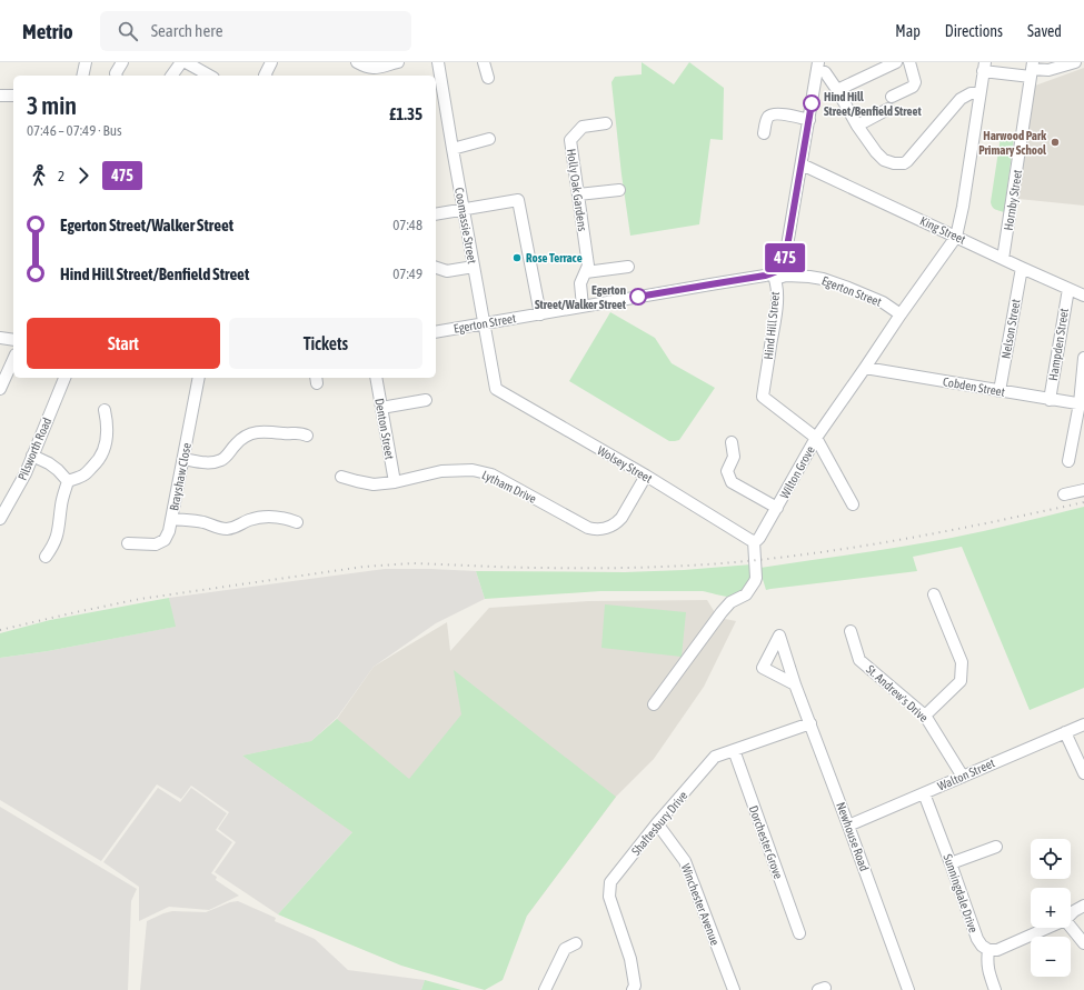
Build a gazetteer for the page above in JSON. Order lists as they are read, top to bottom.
{
  "streets": {
    "street": [
      "Holly Oak Gardens",
      "Hornby Street",
      "Coomassie Street",
      "King Street",
      "Egerton Street",
      "Hind Hill Street",
      "Nelson Street",
      "Hampden Street",
      "Cobden Street",
      "Denton Street",
      "Pilsworth Road",
      "Wolsey Street",
      "Wilton Grove",
      "Brayshaw Close",
      "Lytham Drive",
      "St. Andrew's Drive",
      "Walton Street",
      "Shaftesbury Drive",
      "Newhouse Road",
      "Dorchester Grove",
      "Sunningdale Drive",
      "Winchester Avenue"
    ]
  },
  "crossings": [
    ["Holly Oak Gardens", "Egerton Street"],
    ["Hornby Street", "King Street"],
    ["Coomassie Street", "Egerton Street"],
    ["Coomassie Street", "Wolsey Street"],
    ["King Street", "Hind Hill Street"],
    ["King Street", "Nelson Street"],
    ["King Street", "Hampden Street"],
    ["King Street", "Wilton Grove"],
    ["Egerton Street", "Hind Hill Street"],
    ["Egerton Street", "Wilton Grove"],
    ["Hind Hill Street", "Wilton Grove"],
    ["Nelson Street", "Cobden Street"],
    ["Hampden Street", "Cobden Street"],
    ["Cobden Street", "Wilton Grove"],
    ["Denton Street", "Lytham Drive"],
    ["Wolsey Street", "Wilton Grove"],
    ["Wolsey Street", "Lytham Drive"],
    ["St. Andrew's Drive", "Walton Street"],
    ["Walton Street", "Newhouse Road"],
    ["Walton Street", "Sunningdale Drive"],
    ["Shaftesbury Drive", "Newhouse Road"],
    ["Shaftesbury Drive", "Dorchester Grove"],
    ["Shaftesbury Drive", "Winchester Avenue"]
  ],
  "places": [
    "Hind Hill Street/Benfield Street",
    "Harwood Park Primary School",
    "Rose Terrace",
    "Egerton Street/Walker Street"
  ],
  "lines": ["bus line 475"],
  "page": {
    "header": "Metrio",
    "search": "Search here",
    "nav": ["Map", "Directions", "Saved"],
    "on_map": "475",
    "heading": ["3 min", "07:46 – 07:49 · Bus", "£1.35"],
    "legs": ["2", "475"],
    "list": [
      {
        "name": "Egerton Street/Walker Street",
        "value": "07:48"
      },
      {
        "name": "Hind Hill Street/Benfield Street",
        "value": "07:49"
      }
    ],
    "buttons": ["Start", "Tickets"],
    "map_buttons": ["+", "−"]
  }
}
